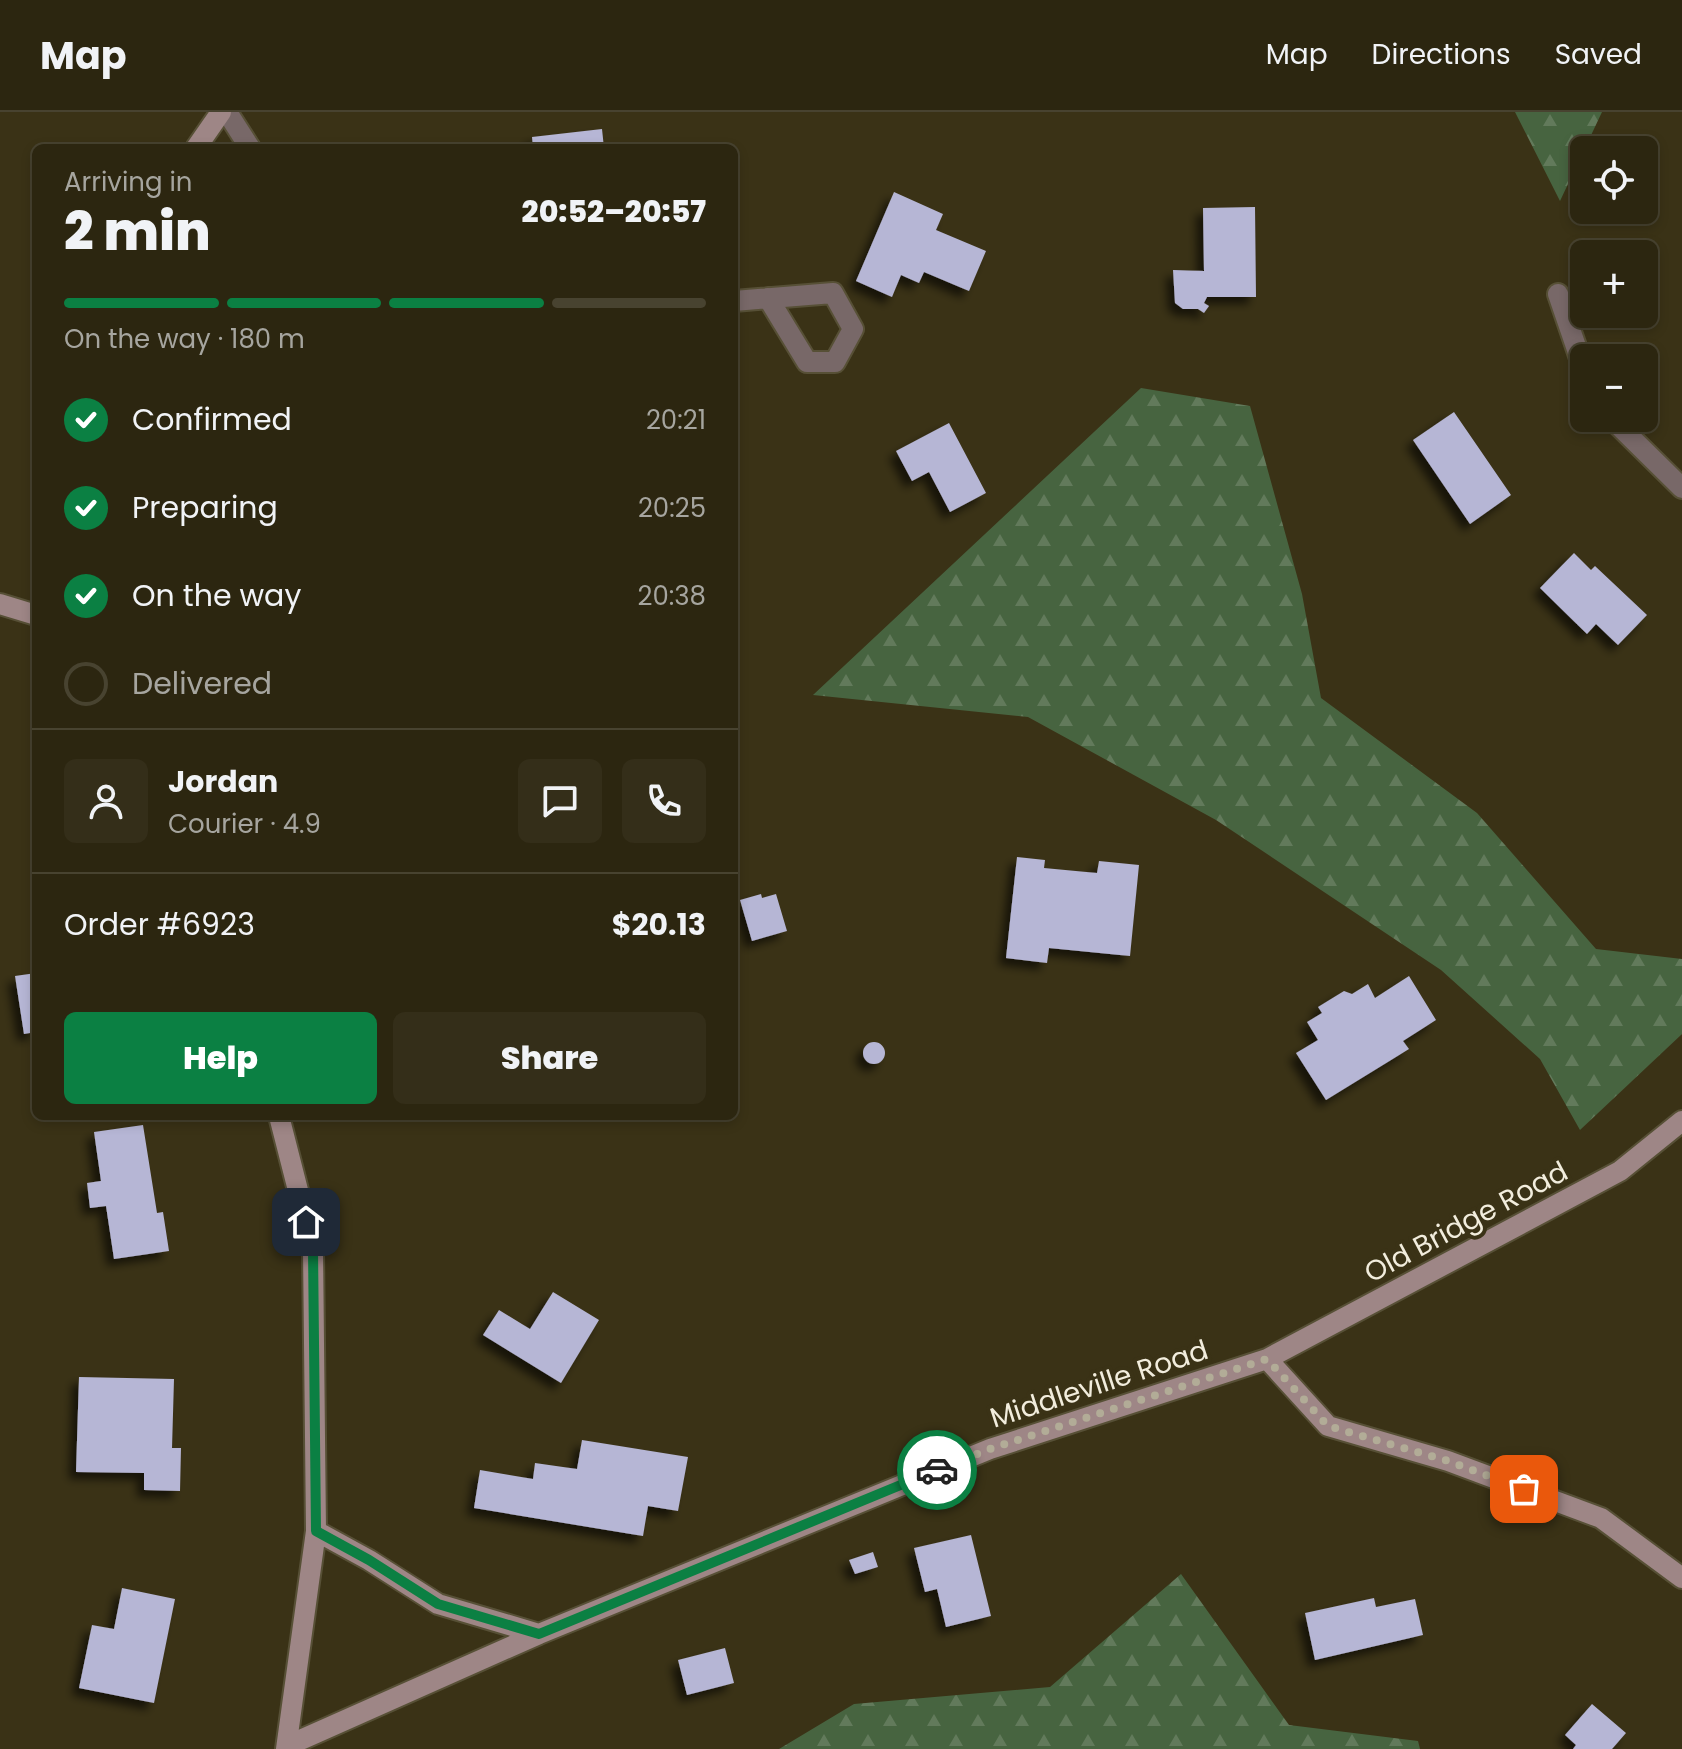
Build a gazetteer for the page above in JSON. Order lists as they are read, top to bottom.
{
  "streets": {
    "street": ["Old Bridge Road", "Middleville Road"]
  },
  "crossings": [
    ["Old Bridge Road", "Middleville Road"]
  ],
  "page": {
    "header": "Map",
    "nav": ["Map", "Directions", "Saved"],
    "map_buttons": ["+", "−"],
    "heading": ["2 min", "Arriving in", "20:52–20:57"],
    "panel": [
      "Jordan",
      "Courier · 4.9",
      "Order #6923",
      "$20.13"
    ],
    "bar": "On the way · 180 m",
    "list": [
      ["Confirmed", "20:21"],
      ["Preparing", "20:25"],
      ["On the way", "20:38"],
      "Delivered"
    ],
    "buttons": ["Help", "Share"]
  }
}
